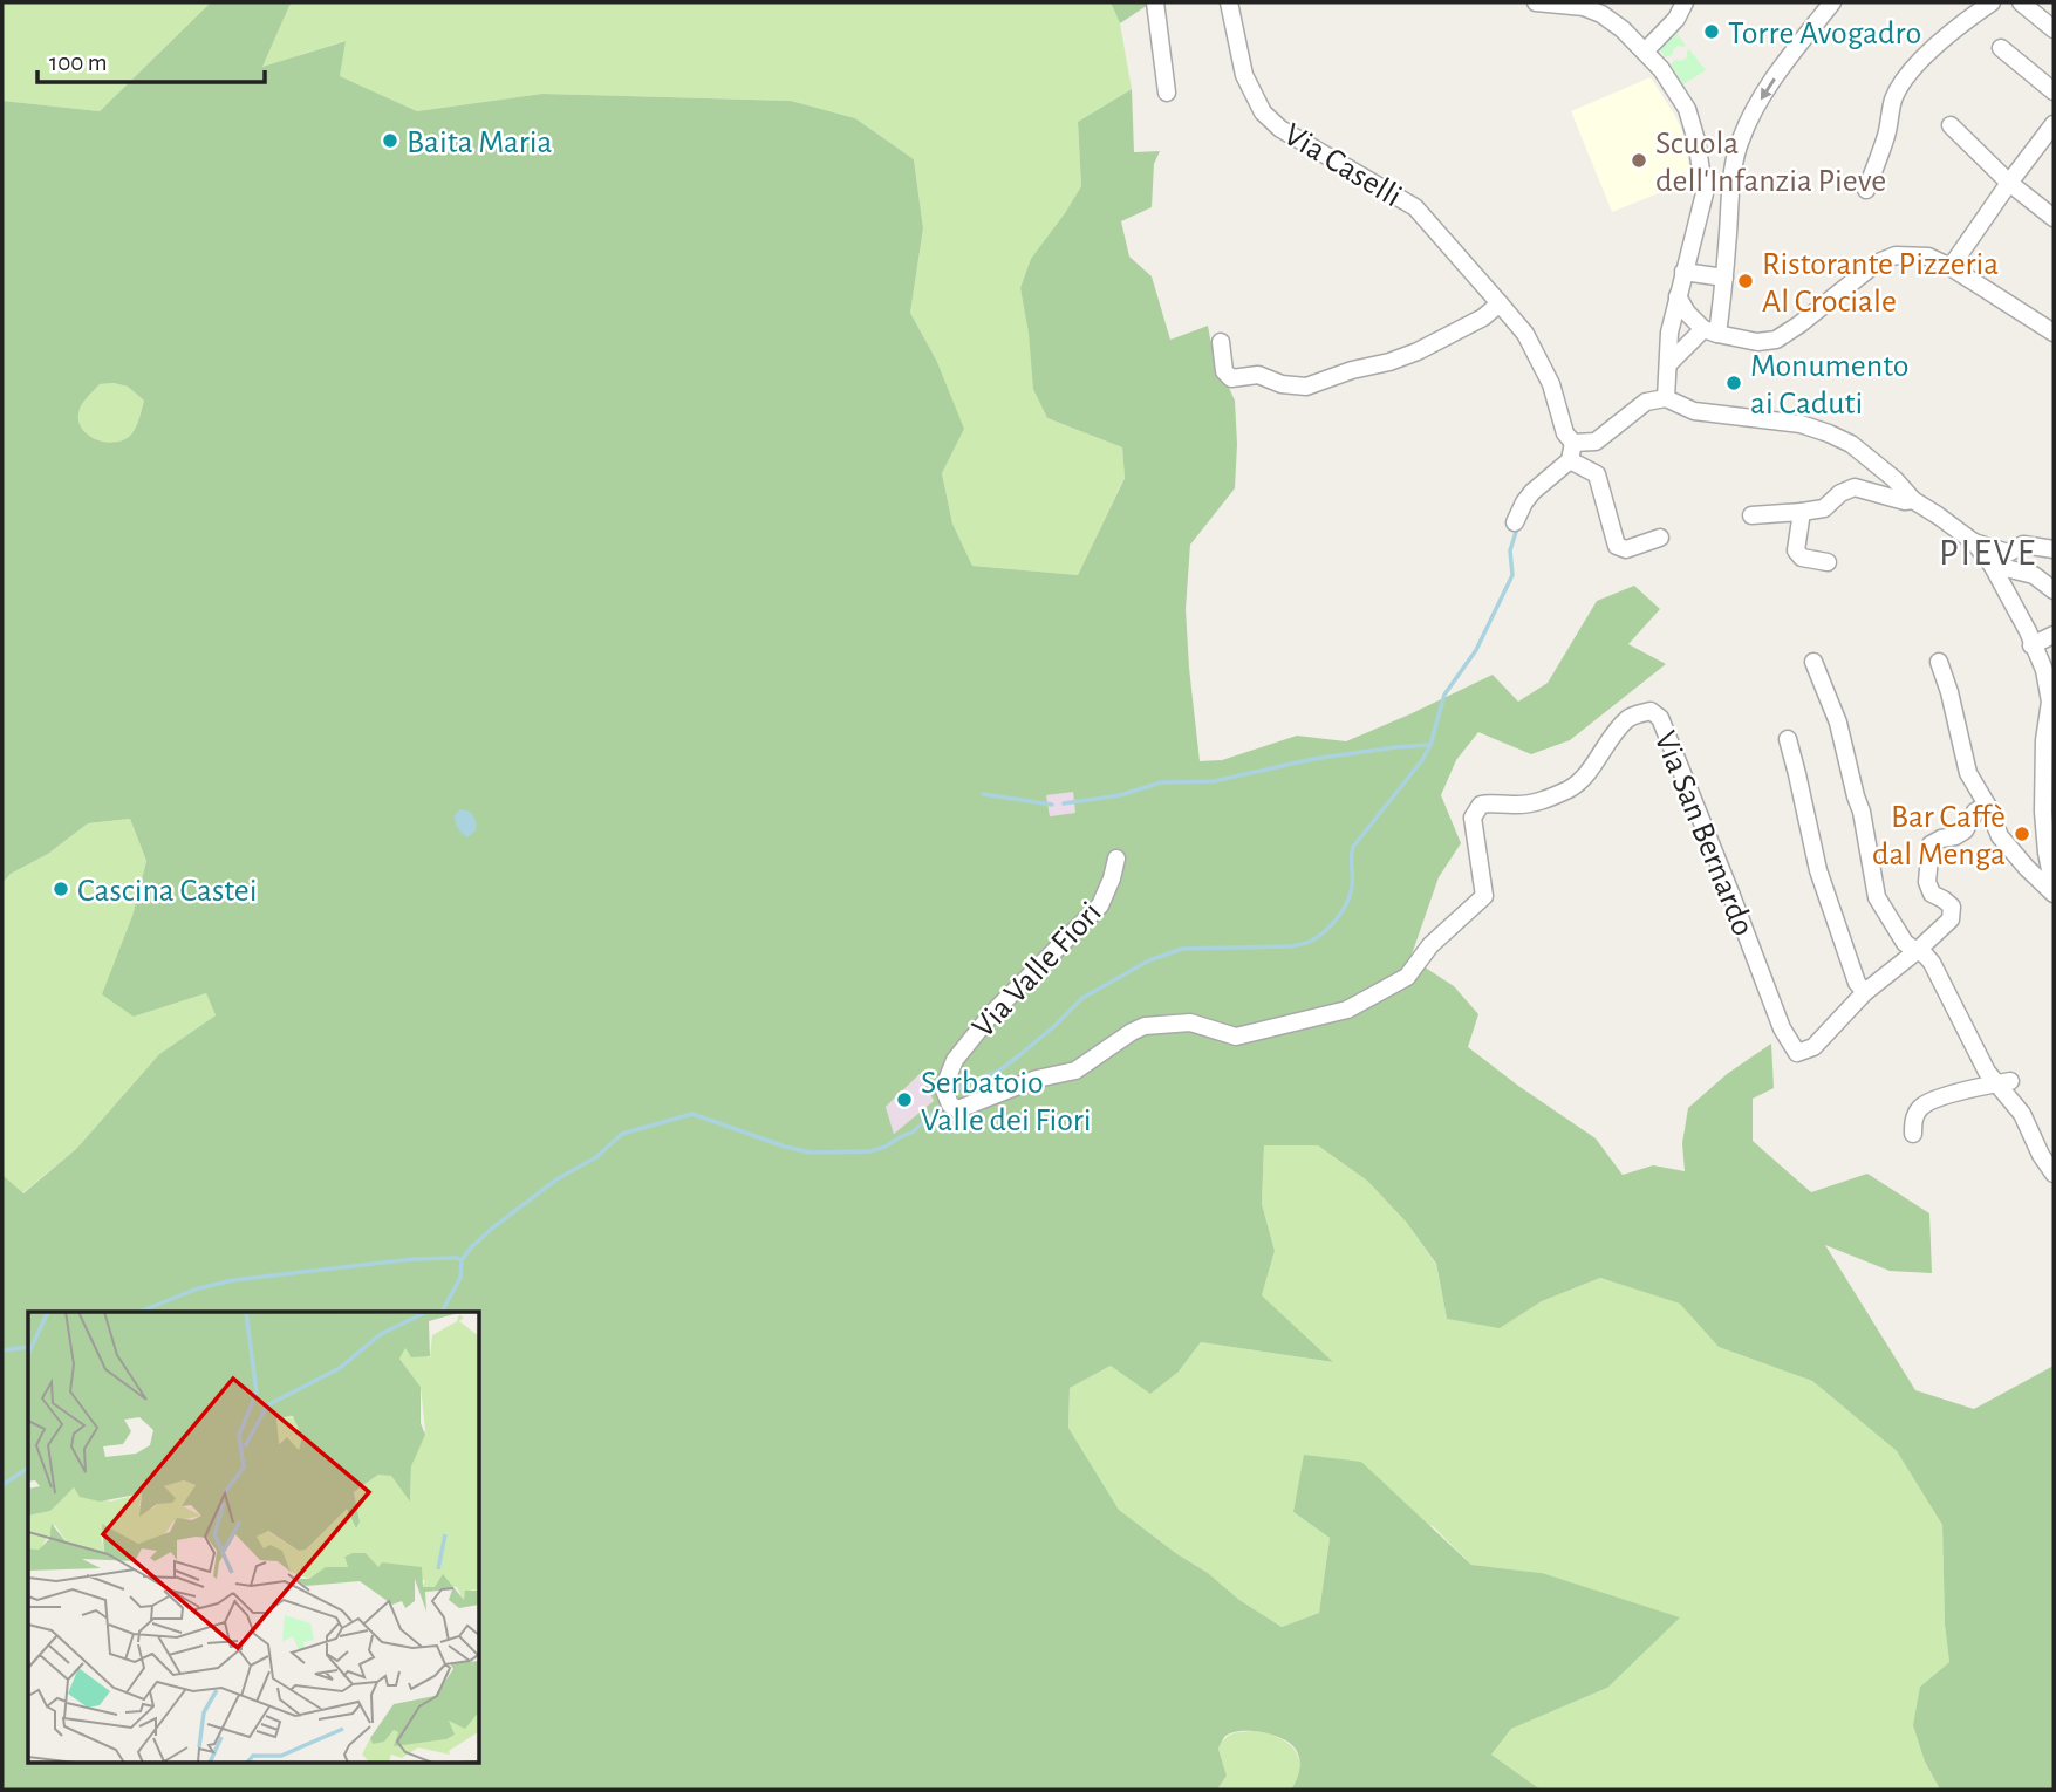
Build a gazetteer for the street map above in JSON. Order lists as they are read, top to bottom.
{
  "streets": {
    "street": ["Via Caselli", "Via San Bernardo", "Via Valle Fiori"]
  },
  "crossings": [
    ["Via San Bernardo", "Via Valle Fiori"]
  ],
  "districts": ["PIEVE"],
  "places": [
    "Torre Avogadro",
    "Baita Maria",
    "Scuola dell'Infanzia Pieve",
    "Ristorante Pizzeria Al Crociale",
    "Monumento ai Caduti",
    "Bar Caffè dal Menga",
    "Cascina Castei",
    "Serbatoio Valle dei Fiori"
  ],
  "scale_bar": "100 m"
}
